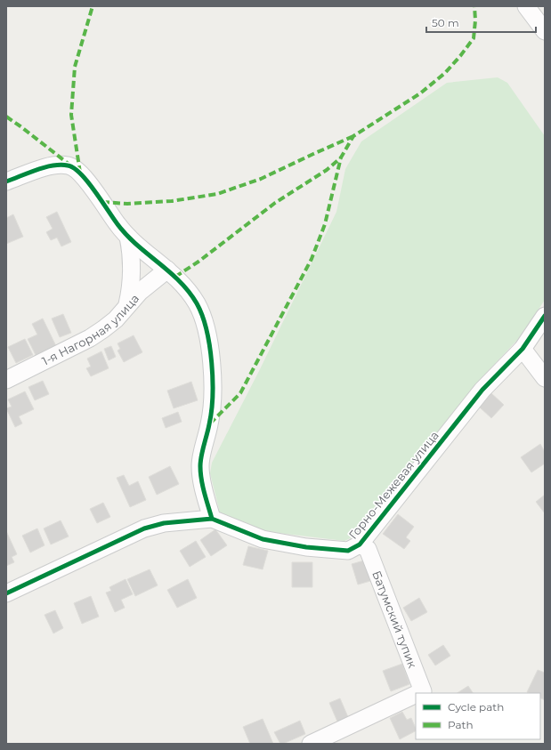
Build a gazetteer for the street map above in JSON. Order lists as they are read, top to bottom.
{
  "streets": {
    "street": ["1-я Нагорная улица", "Горно-Межевая улица", "Батумский тупик"]
  },
  "crossings": [
    ["Горно-Межевая улица", "Батумский тупик"]
  ],
  "legend": ["Cycle path", "Path"],
  "scale_bar": "50 m"
}
